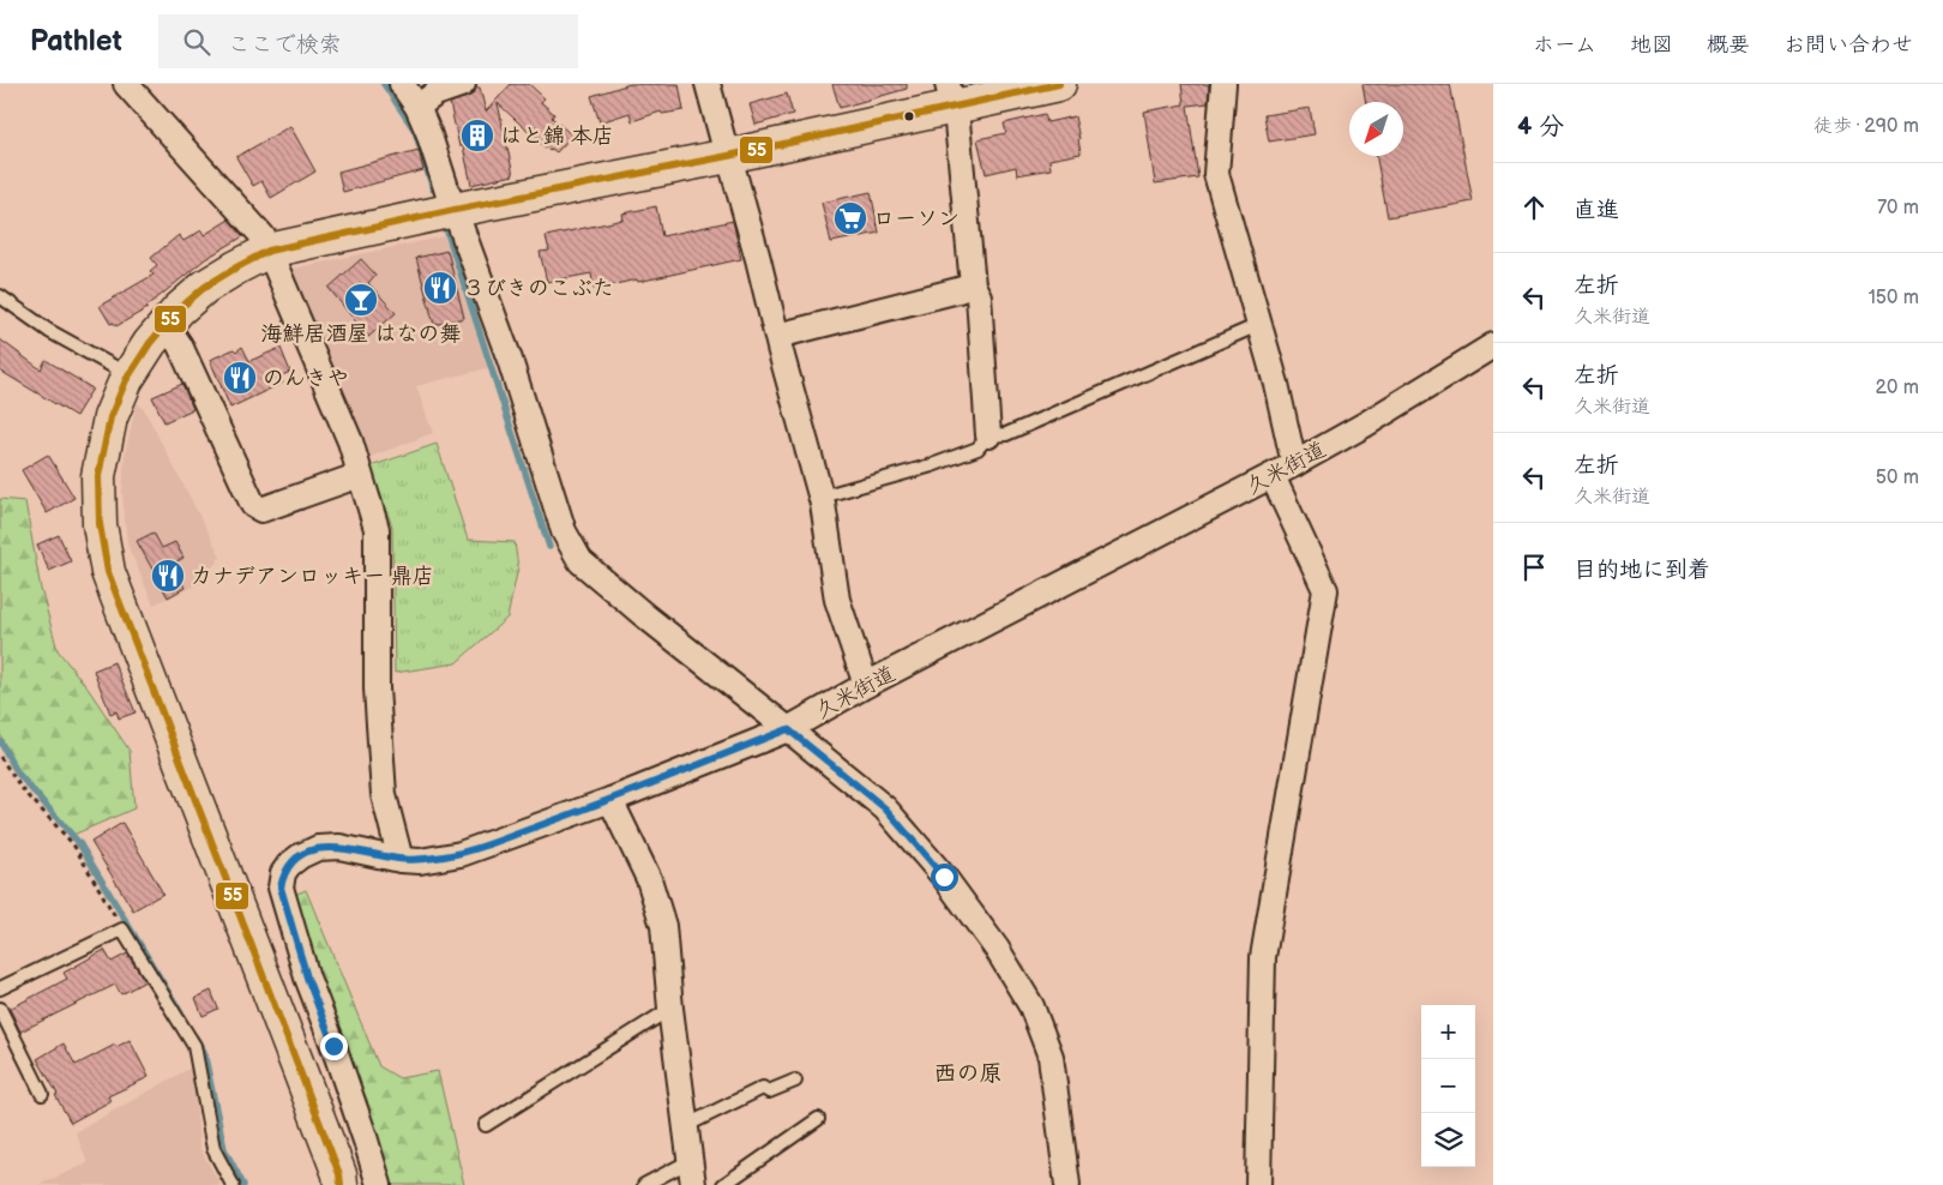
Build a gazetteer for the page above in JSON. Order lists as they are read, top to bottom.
{
  "streets": {
    "street": ["久米街道"]
  },
  "districts": ["西の原"],
  "places": {
    "building": ["はと錦 本店"],
    "supermarket": ["ローソン"],
    "restaurant": ["３びきのこぶた", "のんきや", "カナデアンロッキー 鼎店"],
    "bar": ["海鮮居酒屋 はなの舞"]
  },
  "lines": ["transit line 55"],
  "north": "bottom left",
  "page": {
    "header": "Pathlet",
    "search": "ここで検索",
    "nav": [
      "ホーム",
      "地図",
      "概要",
      "お問い合わせ"
    ],
    "heading": ["4 分", "徒歩 · 290 m"],
    "list": [
      ["直進", "70 m"],
      ["左折", "久米街道", "150 m"],
      ["左折", "久米街道", "20 m"],
      ["左折", "久米街道", "50 m"],
      "目的地に到着"
    ],
    "map_buttons": ["+", "−"]
  }
}
